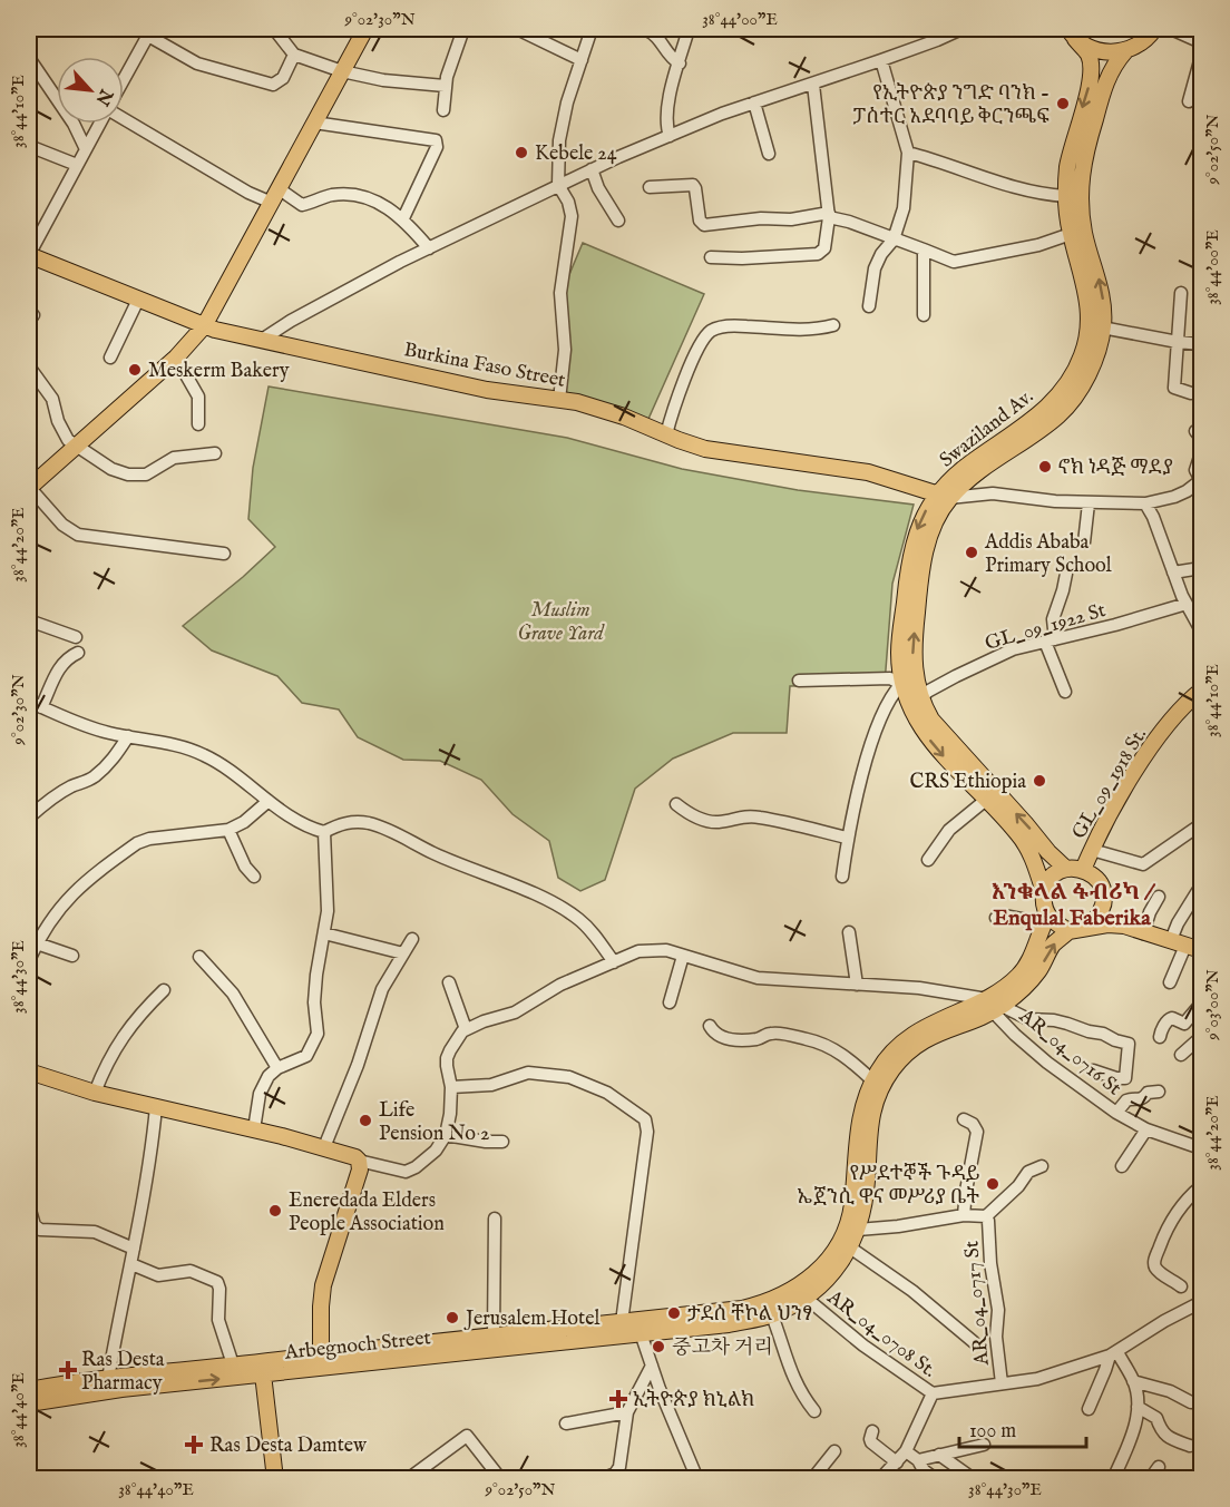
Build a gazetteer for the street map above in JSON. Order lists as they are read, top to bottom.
{
  "streets": {
    "main road": [
      "Burkina Faso Street",
      "Swaziland Av.",
      "GL_09_1918 St.",
      "Arbegnoch Street"
    ],
    "street": [
      "GL_09_1922 St",
      "AR_04_0716 St",
      "AR_04_0717 St",
      "AR_04_0708 St."
    ]
  },
  "crossings": [
    ["Burkina Faso Street", "Swaziland Av."],
    ["Swaziland Av.", "GL_09_1922 St"],
    ["Swaziland Av.", "GL_09_1918 St."],
    ["Swaziland Av.", "Arbegnoch Street"],
    ["GL_09_1918 St.", "Arbegnoch Street"],
    ["AR_04_0716 St", "Arbegnoch Street"],
    ["AR_04_0717 St", "AR_04_0708 St."],
    ["AR_04_0708 St.", "Arbegnoch Street"]
  ],
  "districts": ["እንቁላል ፋብሪካ / Enqulal Faberika"],
  "parks": ["Muslim Grave Yard"],
  "places": {
    "other": [
      "የኢትዮጵያ ንግድ ባንክ - ፓስተር አደባባይ ቅርንጫፍ",
      "Kebele 24",
      "Meskerm Bakery",
      "ኖክ ነዳጅ ማደያ",
      "Addis Ababa Primary School",
      "CRS Ethiopia",
      "Life Pension No 2",
      "የሥደተኞች ጉዳይ ኤጀንሲ ዋና መሥሪያ ቤት",
      "Eneredada Elders People Association",
      "ታደሰ ቸኮል ህንፃ",
      "Jerusalem Hotel",
      "중고차 거리"
    ],
    "health": ["Ras Desta Pharmacy", "ኢትዮጵያ ክኒልክ", "Ras Desta Damtew"]
  },
  "scale_bar": "100 m",
  "north": "bottom right",
  "coordinates": [
    "9°02'30\"N",
    "38°44'00\"E",
    "38°44'10\"E",
    "9°02'50\"N",
    "38°44'20\"E",
    "38°44'30\"E",
    "9°03'00\"N",
    "38°44'40\"E"
  ]
}
